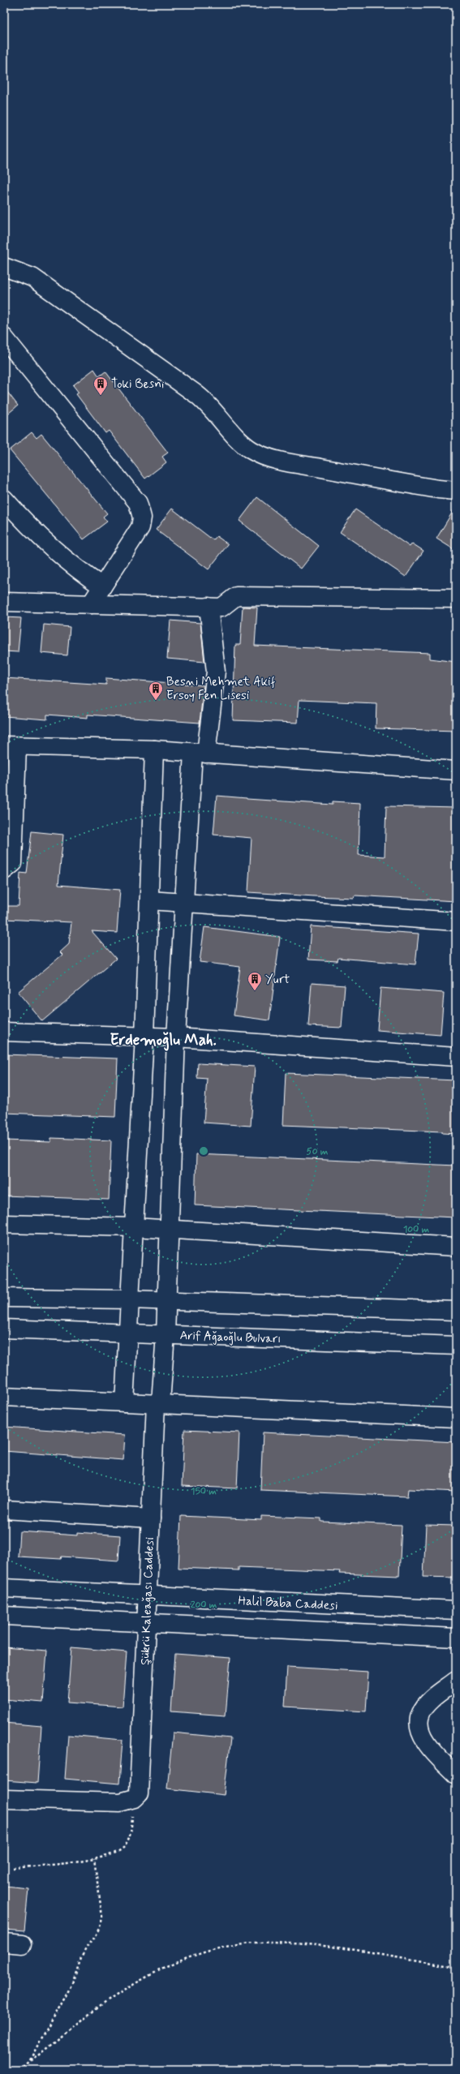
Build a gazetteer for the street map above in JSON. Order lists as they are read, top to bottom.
{
  "streets": {
    "main road": ["Arif Ağaoğlu Bulvarı", "Şükrü Kaleağası Caddesi", "Halil Baba Caddesi"]
  },
  "crossings": [
    ["Arif Ağaoğlu Bulvarı", "Şükrü Kaleağası Caddesi"],
    ["Şükrü Kaleağası Caddesi", "Halil Baba Caddesi"]
  ],
  "districts": ["Erdemoğlu Mah."],
  "places": {
    "building": ["Toki Besni", "Besni Mehmet Akif Ersoy Fen Lisesi", "Yurt"]
  },
  "rings": [
    "50 m",
    "100 m",
    "150 m",
    "200 m"
  ]
}
